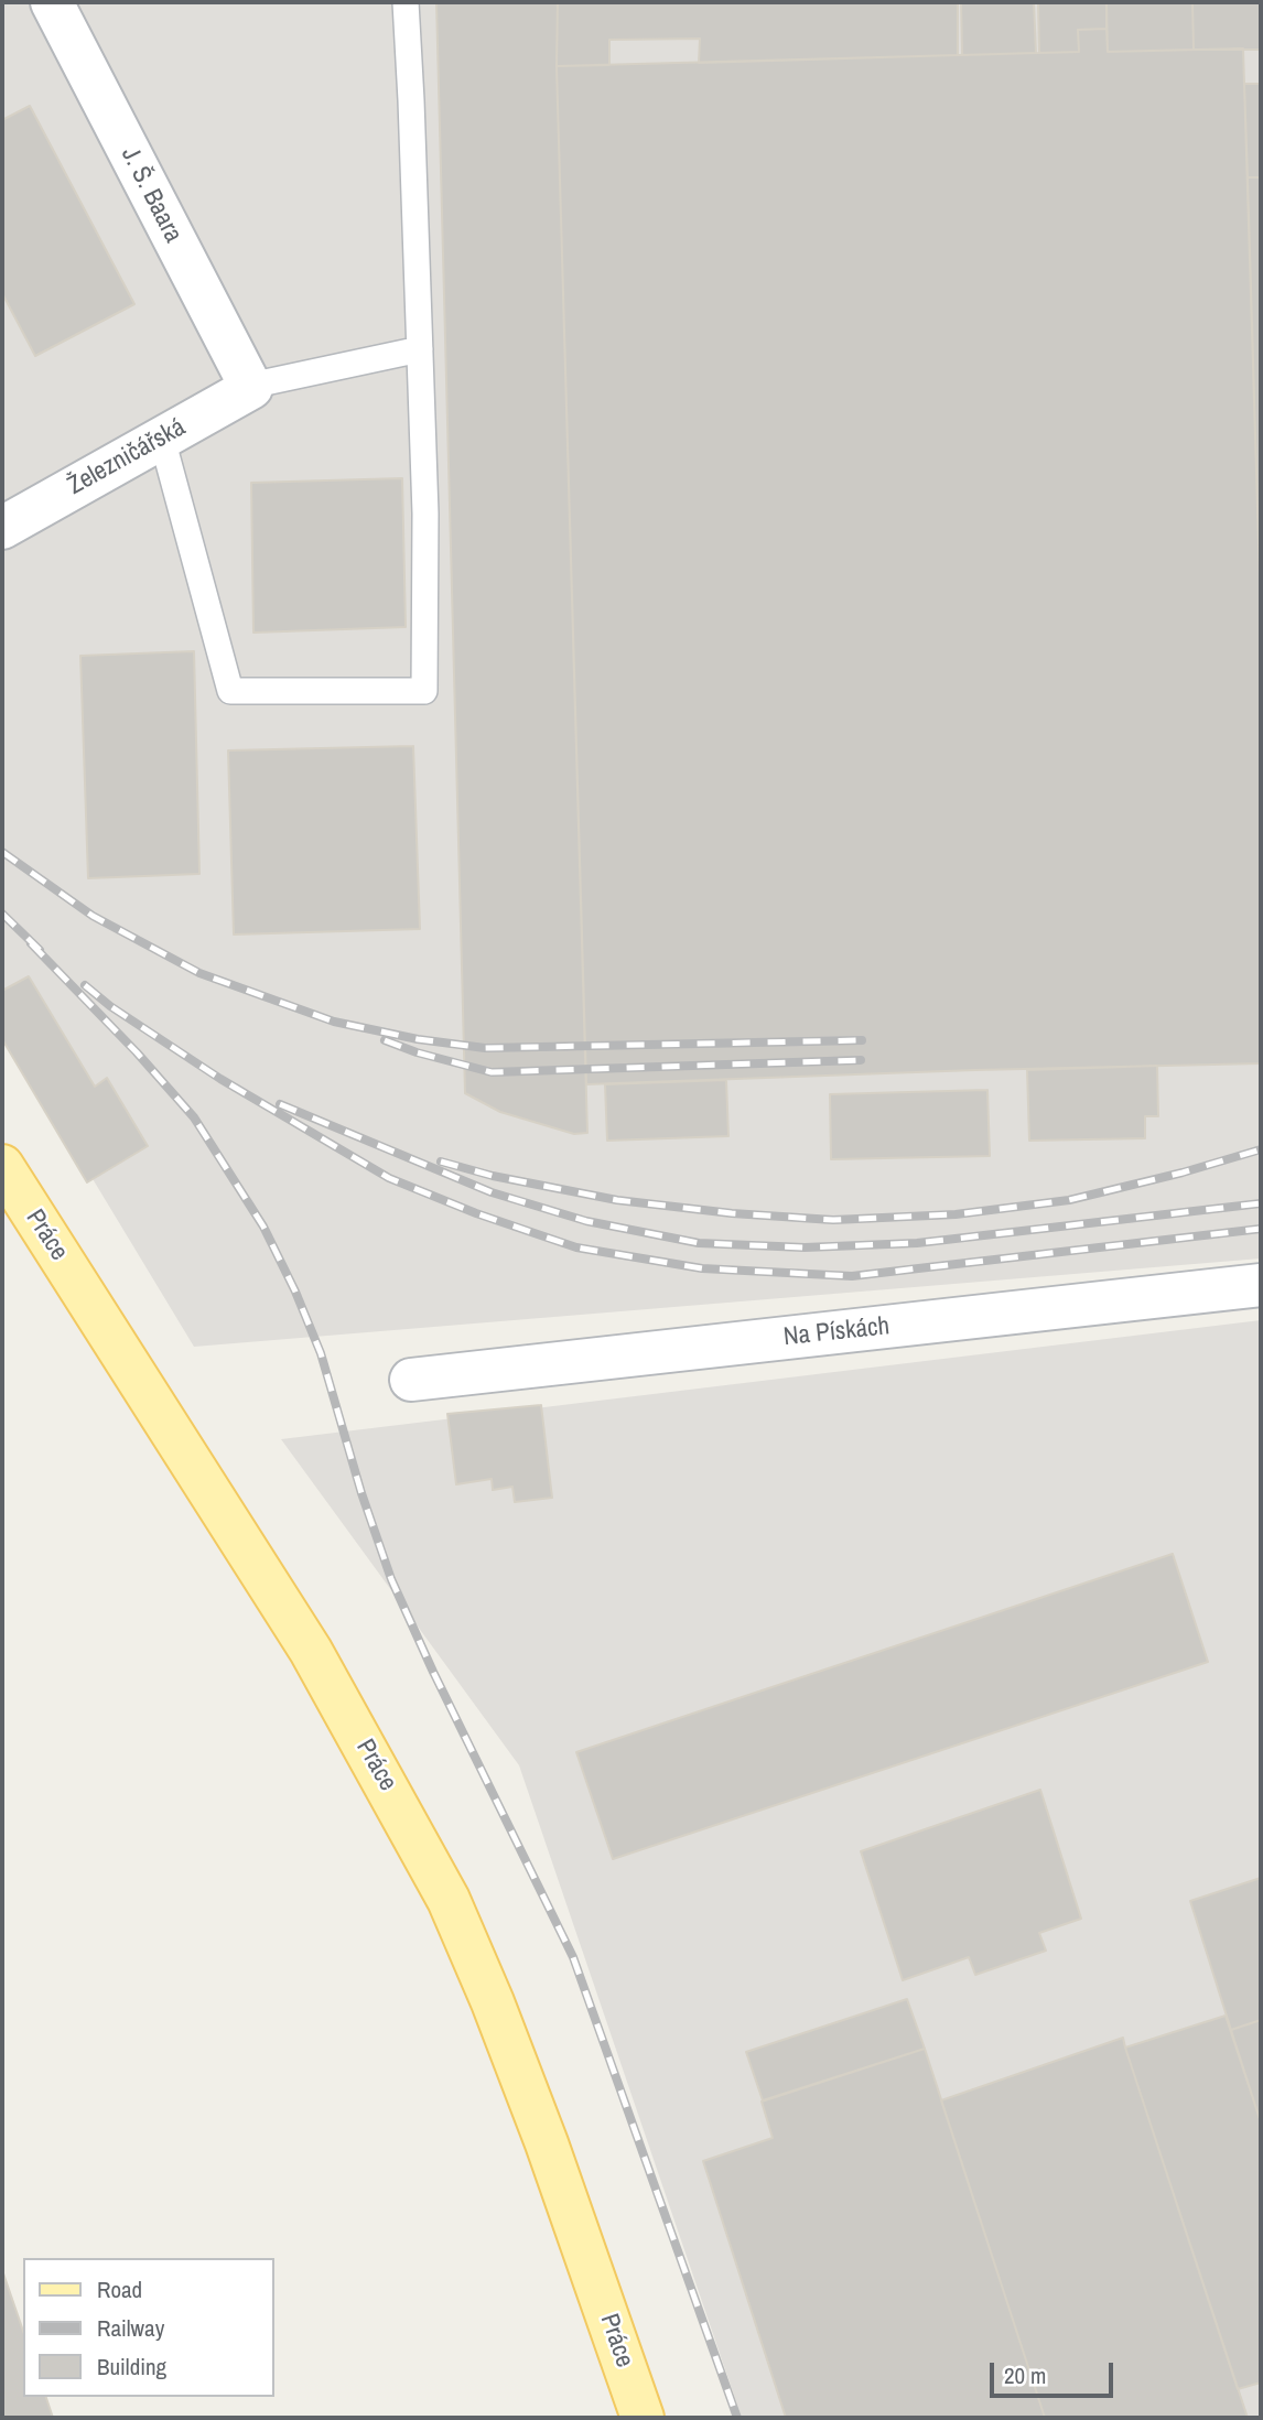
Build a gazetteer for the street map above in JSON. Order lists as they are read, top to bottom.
{
  "streets": {
    "main road": ["Práce"],
    "street": ["J. Š. Baara", "Železničářská", "Na Pískách"]
  },
  "crossings": [
    ["J. Š. Baara", "Železničářská"]
  ],
  "legend": ["Road", "Railway", "Building"],
  "scale_bar": "20 m"
}
